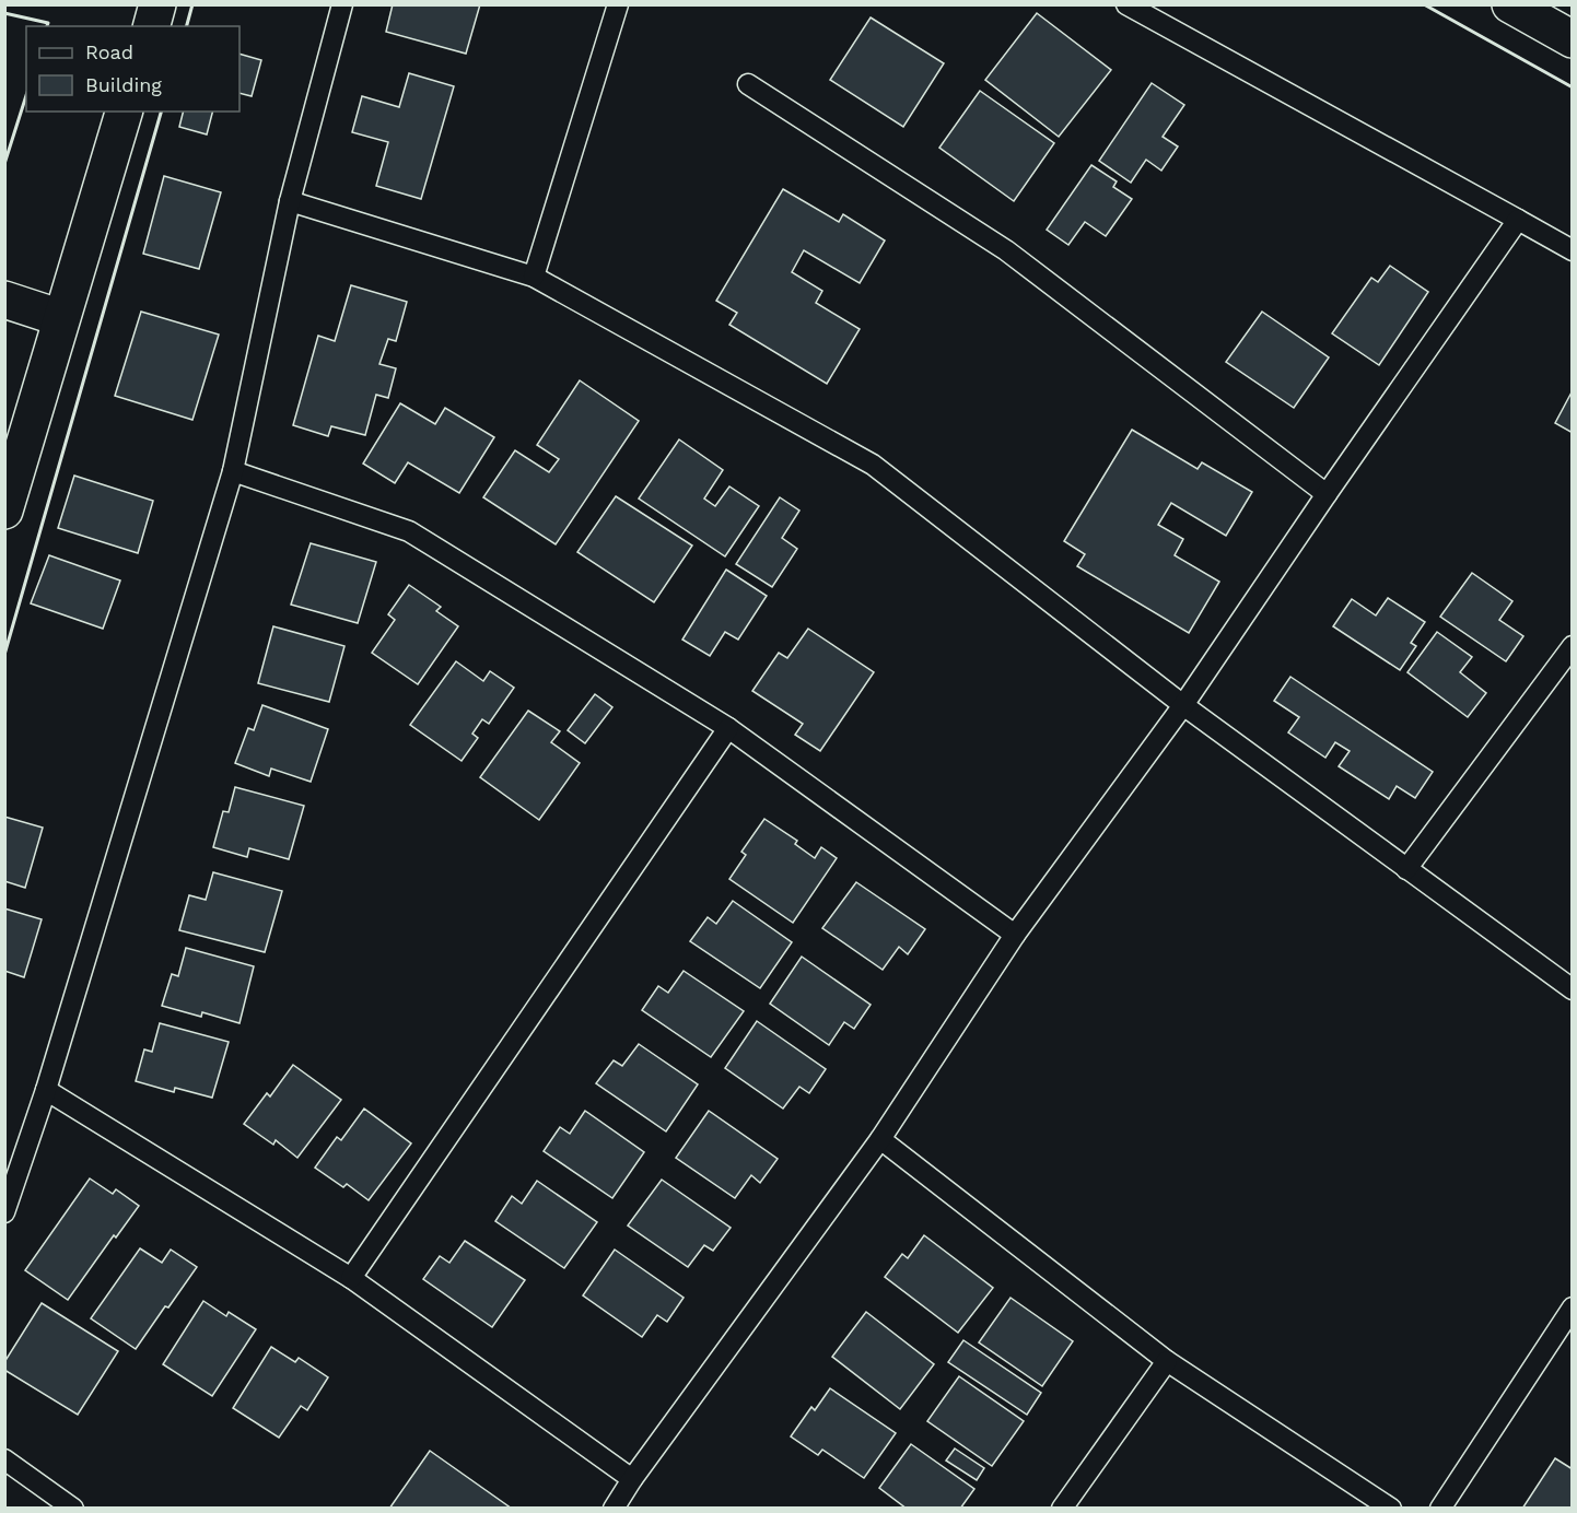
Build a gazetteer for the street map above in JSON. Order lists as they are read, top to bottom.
{
  "legend": ["Road", "Building"]
}
